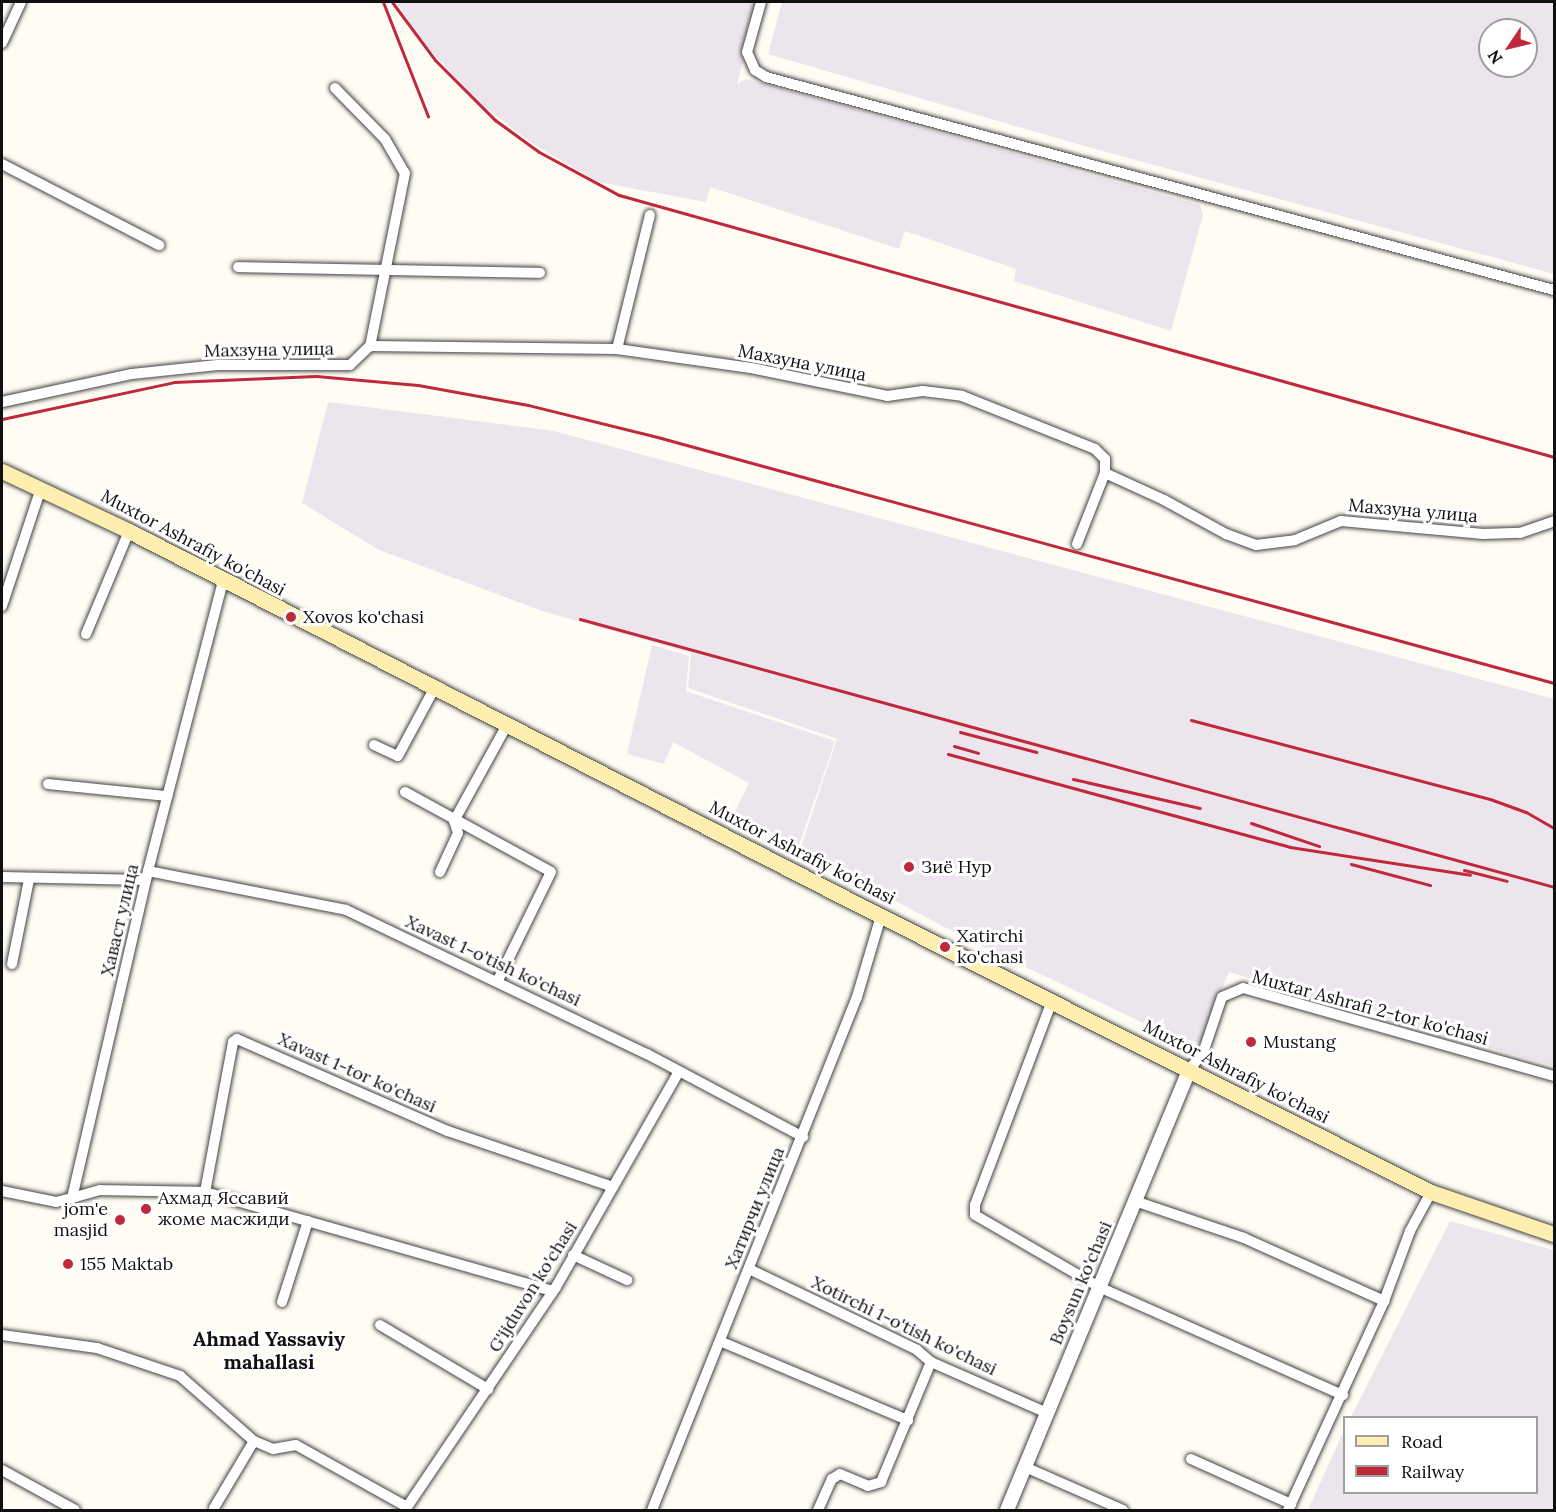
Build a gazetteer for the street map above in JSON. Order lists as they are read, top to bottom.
{
  "streets": {
    "main road": ["Muxtor Ashrafiy ko'chasi"],
    "street": [
      "Махзуна улица",
      "Хаваст улица",
      "Xavast 1-o'tish ko'chasi",
      "Muxtar Ashrafi 2-tor ko'chasi",
      "Xavast 1-tor ko'chasi",
      "Хатирчи улица",
      "Boysun ko'chasi",
      "G'ijduvon ko'chasi",
      "Xotirchi 1-o'tish ko'chasi"
    ]
  },
  "crossings": [
    ["Muxtor Ashrafiy ko'chasi", "Хаваст улица"],
    ["Muxtor Ashrafiy ko'chasi", "Muxtar Ashrafi 2-tor ko'chasi"],
    ["Muxtor Ashrafiy ko'chasi", "Хатирчи улица"],
    ["Muxtor Ashrafiy ko'chasi", "Boysun ko'chasi"],
    ["Хаваст улица", "Xavast 1-o'tish ko'chasi"],
    ["Xavast 1-o'tish ko'chasi", "Хатирчи улица"],
    ["Xavast 1-o'tish ko'chasi", "G'ijduvon ko'chasi"],
    ["Muxtar Ashrafi 2-tor ko'chasi", "Boysun ko'chasi"],
    ["Xavast 1-tor ko'chasi", "G'ijduvon ko'chasi"],
    ["Хатирчи улица", "Xotirchi 1-o'tish ko'chasi"],
    ["Boysun ko'chasi", "Xotirchi 1-o'tish ko'chasi"]
  ],
  "districts": ["Ahmad Yassaviy mahallasi"],
  "places": [
    "Xovos ko'chasi",
    "Зиё Нур",
    "Xatirchi ko'chasi",
    "Mustang",
    "Ахмад Яссавий жоме масжиди",
    "jom'e masjid",
    "155 Maktab"
  ],
  "legend": ["Road", "Railway"],
  "north": "bottom left"
}
